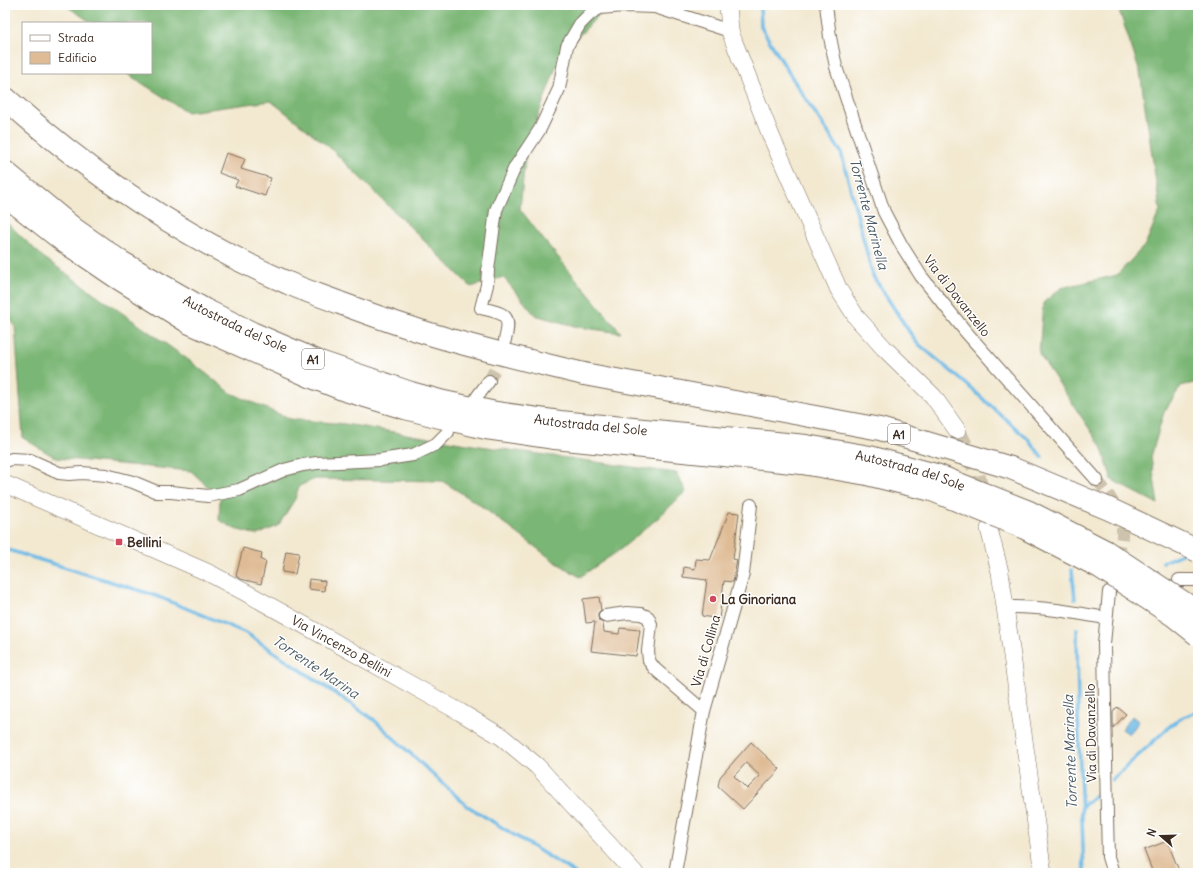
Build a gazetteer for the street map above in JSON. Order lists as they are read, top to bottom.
{
  "streets": {
    "highway": ["Autostrada del Sole", "A1"],
    "street": ["Via di Davanzello", "Via Vincenzo Bellini", "Via di Collina"]
  },
  "water": ["Torrente Marinella", "Torrente Marina"],
  "places": {
    "transit": ["Bellini"],
    "other": ["La Ginoriana"]
  },
  "legend": ["Strada", "Edificio"],
  "north": "left"
}
